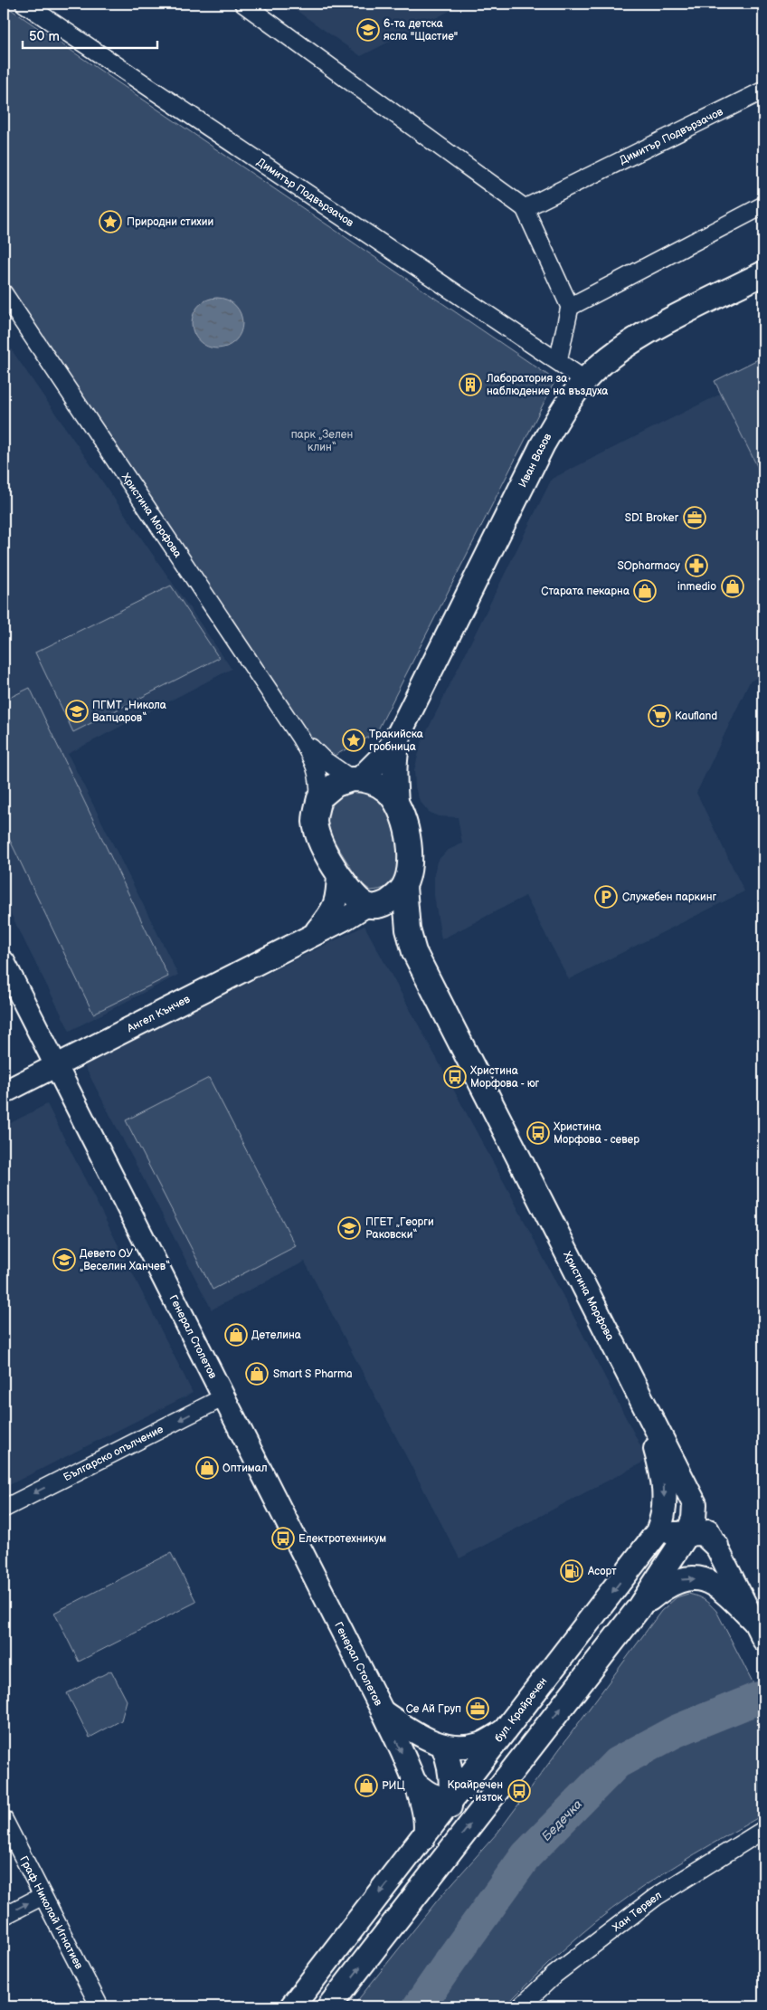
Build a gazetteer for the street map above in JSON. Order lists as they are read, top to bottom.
{
  "streets": {
    "main road": ["Иван Вазов", "Христина Морфова", "бул. Крайречен"],
    "street": [
      "Димитър Подвързачов",
      "Ангел Кънчев",
      "Генерал Столетов",
      "Българско опълчение",
      "Хан Тервел",
      "Граф Николай Игнатиев"
    ]
  },
  "crossings": [
    ["Димитър Подвързачов", "Иван Вазов"],
    ["Иван Вазов", "Христина Морфова"],
    ["Иван Вазов", "Ангел Кънчев"],
    ["Христина Морфова", "Ангел Кънчев"],
    ["Христина Морфова", "бул. Крайречен"],
    ["Ангел Кънчев", "Генерал Столетов"],
    ["Генерал Столетов", "Българско опълчение"],
    ["Генерал Столетов", "бул. Крайречен"]
  ],
  "one_way": ["Българско опълчение"],
  "water": ["Бедечка"],
  "parks": ["парк „Зелен клин“"],
  "places": {
    "school or university": [
      "6-та детска ясла \"Щастие\"",
      "ПГМТ „Никола Вапцаров“",
      "ПГЕТ „Георги Раковски“",
      "Девето ОУ „Веселин Ханчев“"
    ],
    "place": ["Природни стихии", "Тракийска гробница"],
    "building": ["Лаборатория за наблюдение на въздуха"],
    "office": ["SDI Broker", "Се Ай Груп"],
    "pharmacy": ["SOpharmacy"],
    "shop": [
      "inmedio",
      "Старата пекарна",
      "Детелина",
      "Smart S Pharma",
      "Оптимал",
      "РИЦ"
    ],
    "supermarket": ["Kaufland"],
    "parking": ["Служебен паркинг"],
    "bus stop": [
      "Христина Морфова - юг",
      "Христина Морфова - север",
      "Електротехникум",
      "Крайречен - изток"
    ],
    "fuel station": ["Асорт"]
  },
  "scale_bar": "50 m"
}
